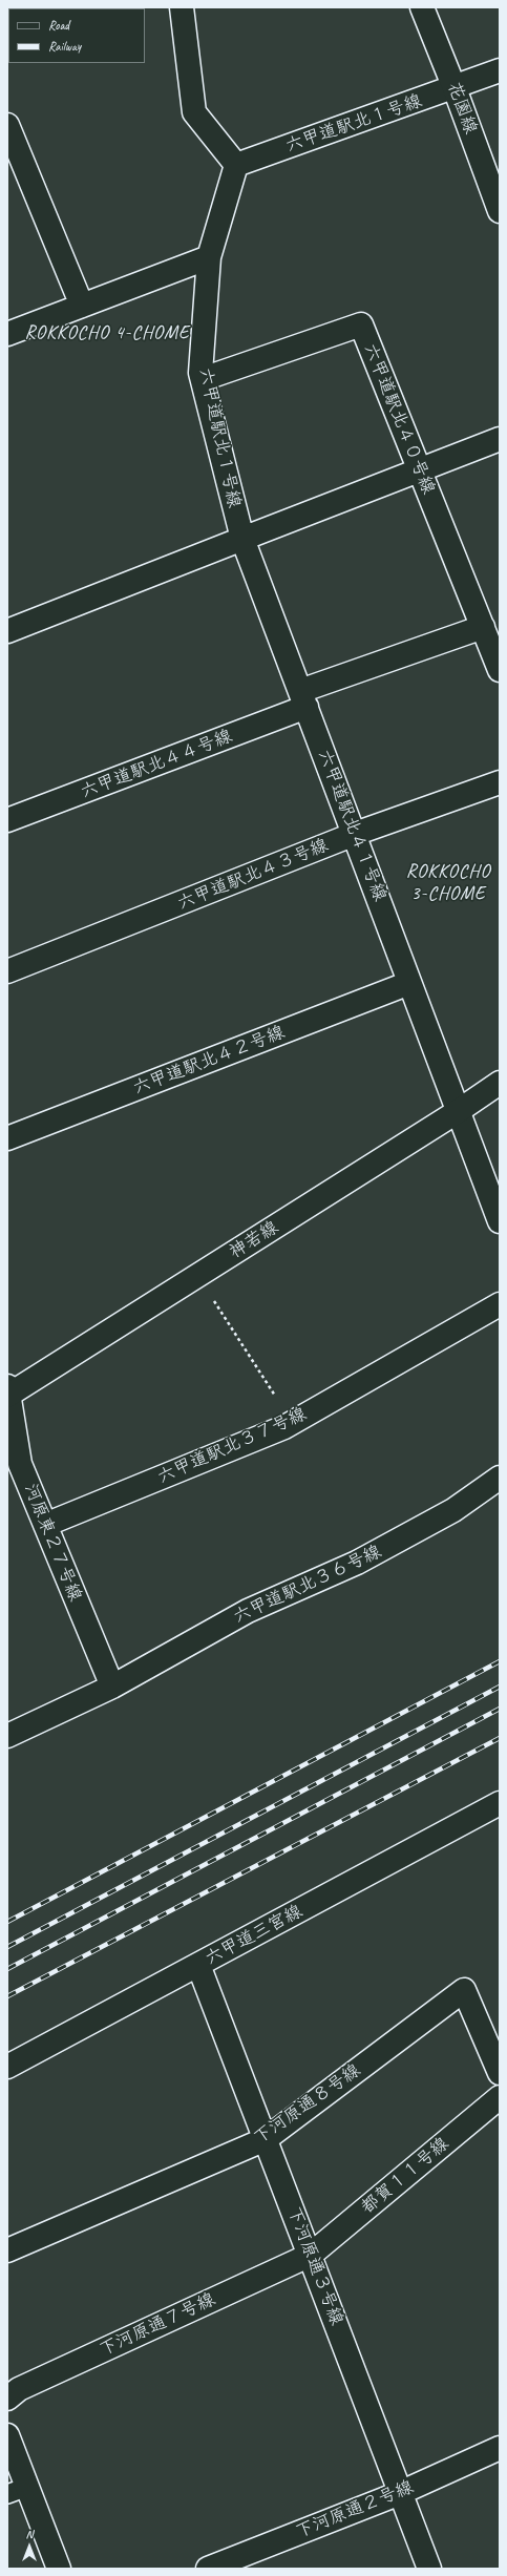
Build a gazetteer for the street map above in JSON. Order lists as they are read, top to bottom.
{
  "streets": {
    "street": [
      "花園線",
      "六甲道駅北１号線",
      "六甲道駅北４０号線",
      "六甲道駅北４４号線",
      "六甲道駅北４１号線",
      "六甲道駅北４３号線",
      "六甲道駅北４２号線",
      "神若線",
      "六甲道駅北３７号線",
      "河原東２７号線",
      "六甲道駅北３６号線",
      "六甲道三宮線",
      "下河原通８号線",
      "都賀１１号線",
      "下河原通３号線",
      "下河原通７号線",
      "下河原通２号線"
    ]
  },
  "crossings": [
    ["花園線", "六甲道駅北１号線"],
    ["六甲道駅北１号線", "六甲道駅北４０号線"],
    ["六甲道駅北１号線", "六甲道駅北４１号線"],
    ["六甲道駅北４０号線", "六甲道駅北４４号線"],
    ["六甲道駅北４４号線", "六甲道駅北４１号線"],
    ["六甲道駅北４１号線", "六甲道駅北４３号線"],
    ["六甲道駅北４１号線", "六甲道駅北４２号線"],
    ["六甲道駅北４１号線", "神若線"],
    ["神若線", "河原東２７号線"],
    ["六甲道駅北３７号線", "河原東２７号線"],
    ["河原東２７号線", "六甲道駅北３６号線"],
    ["六甲道三宮線", "下河原通３号線"],
    ["下河原通８号線", "下河原通３号線"],
    ["都賀１１号線", "下河原通３号線"],
    ["都賀１１号線", "下河原通７号線"],
    ["下河原通３号線", "下河原通７号線"],
    ["下河原通３号線", "下河原通２号線"]
  ],
  "districts": ["ROKKOCHO 4-CHOME", "ROKKOCHO 3-CHOME"],
  "legend": ["Road", "Railway"],
  "north": "top"
}
